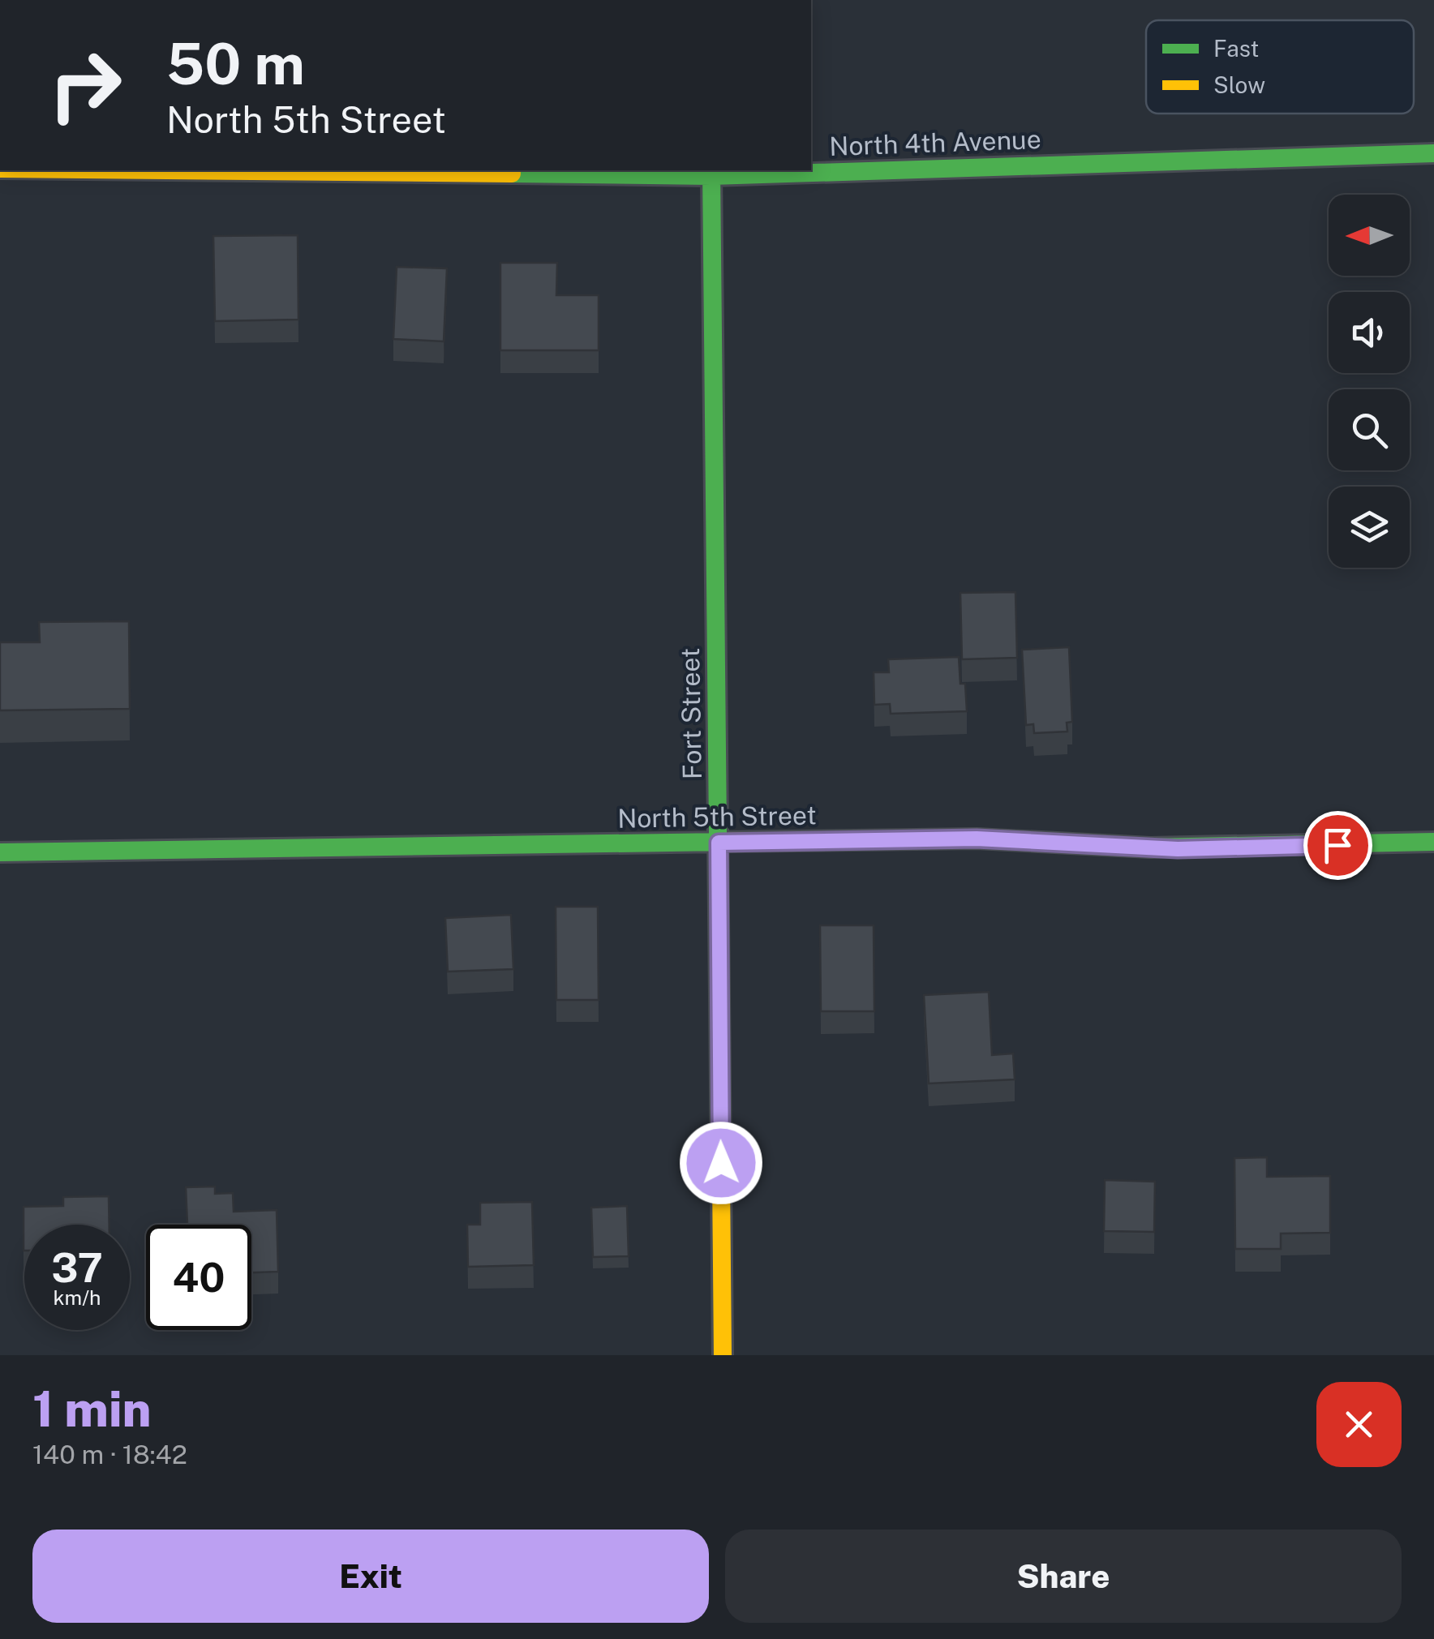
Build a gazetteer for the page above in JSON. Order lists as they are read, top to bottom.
{
  "streets": {
    "street": ["North 4th Avenue", "Fort Street", "North 5th Street"]
  },
  "crossings": [
    ["North 4th Avenue", "Fort Street"],
    ["Fort Street", "North 5th Street"]
  ],
  "legend": ["Fast", "Slow"],
  "north": "left",
  "page": {
    "turn": ["50 m", "North 5th Street"],
    "speed": "37 km/h",
    "limit": "40",
    "heading": ["1 min", "140 m · 18:42"],
    "buttons": ["Exit", "Share"]
  }
}
